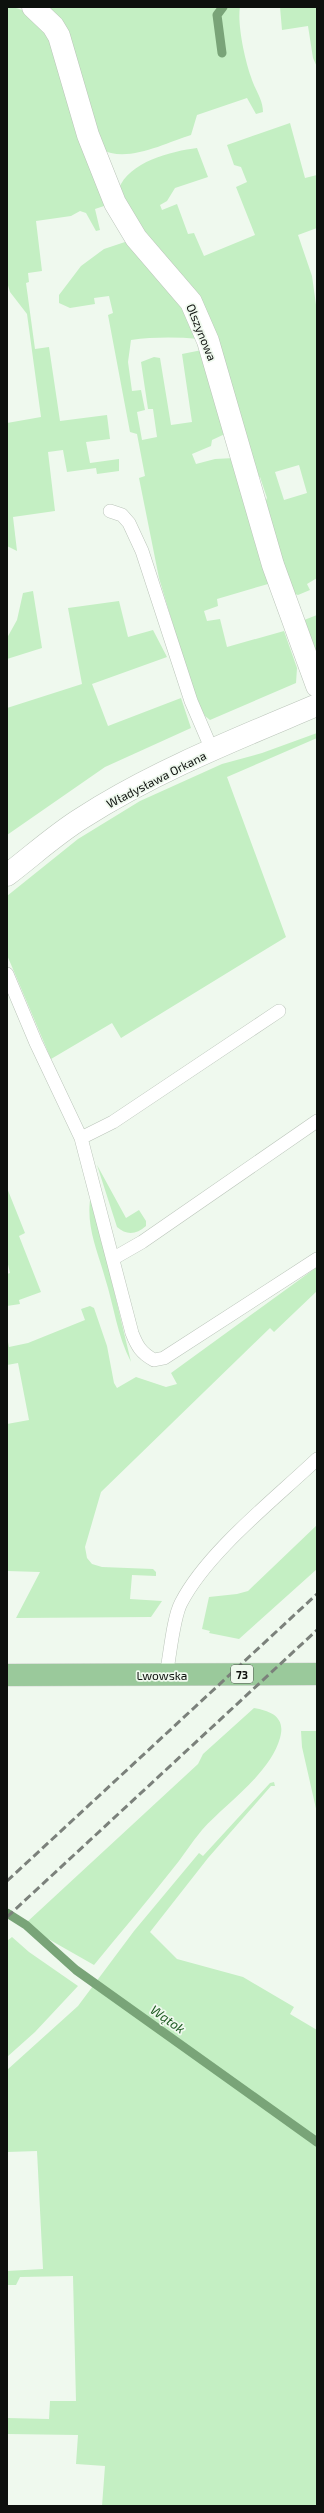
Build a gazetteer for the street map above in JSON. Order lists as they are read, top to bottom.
{
  "streets": {
    "main road": ["73", "Lwowska"],
    "street": ["Olszynowa", "Władysława Orkana"]
  },
  "water": ["Wątok"]
}
